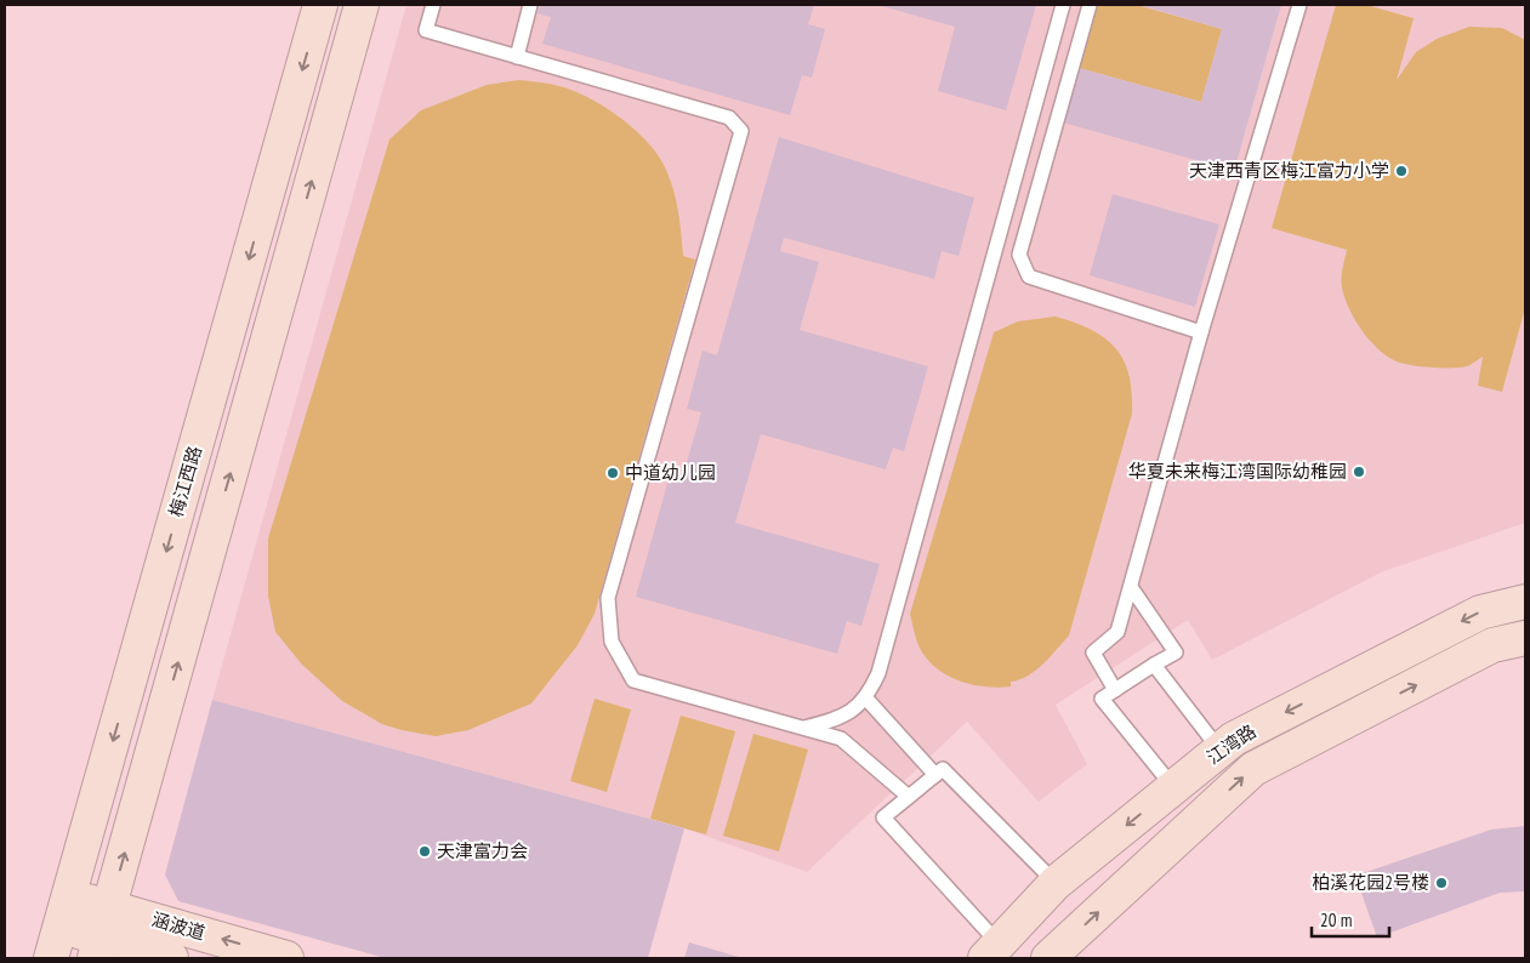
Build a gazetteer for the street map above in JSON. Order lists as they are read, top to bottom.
{
  "streets": {
    "main road": ["梅江西路", "江湾路", "涵波道"]
  },
  "crossings": [
    ["梅江西路", "涵波道"]
  ],
  "places": [
    "天津西青区梅江富力小学",
    "华夏未来梅江湾国际幼稚园",
    "中道幼儿园",
    "天津富力会",
    "柏溪花园2号楼"
  ],
  "scale_bar": "20 m"
}
